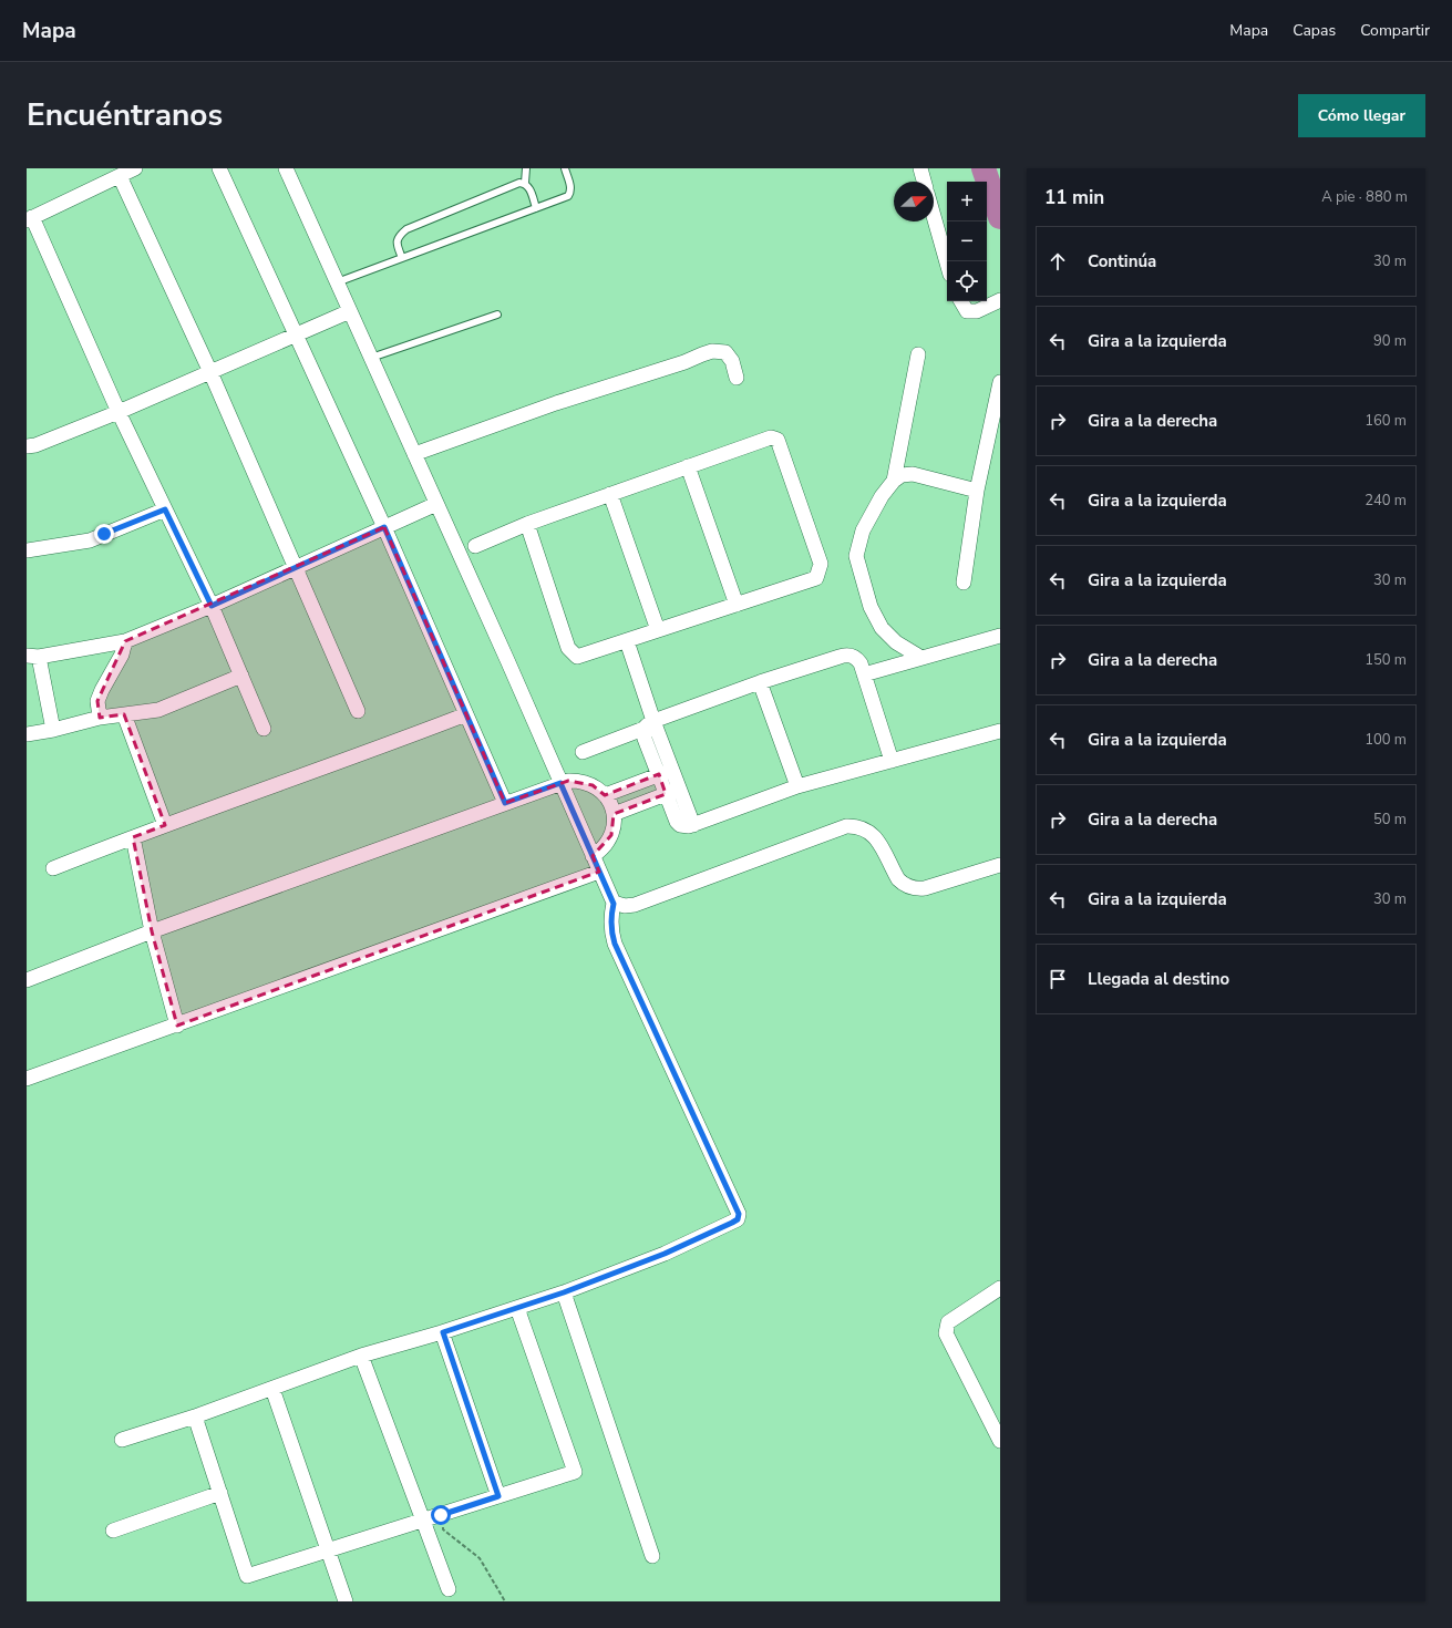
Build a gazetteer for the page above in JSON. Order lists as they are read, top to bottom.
{
  "north": "right",
  "page": {
    "header": "Mapa",
    "nav": ["Mapa", "Capas", "Compartir"],
    "title": "Encuéntranos",
    "buttons": "Cómo llegar",
    "heading": ["11 min", "A pie · 880 m"],
    "map_buttons": ["+", "−"],
    "list": [
      ["Continúa", "30 m"],
      ["Gira a la izquierda", "90 m"],
      ["Gira a la derecha", "160 m"],
      ["Gira a la izquierda", "240 m"],
      ["Gira a la izquierda", "30 m"],
      ["Gira a la derecha", "150 m"],
      ["Gira a la izquierda", "100 m"],
      ["Gira a la derecha", "50 m"],
      ["Gira a la izquierda", "30 m"],
      "Llegada al destino"
    ]
  }
}
